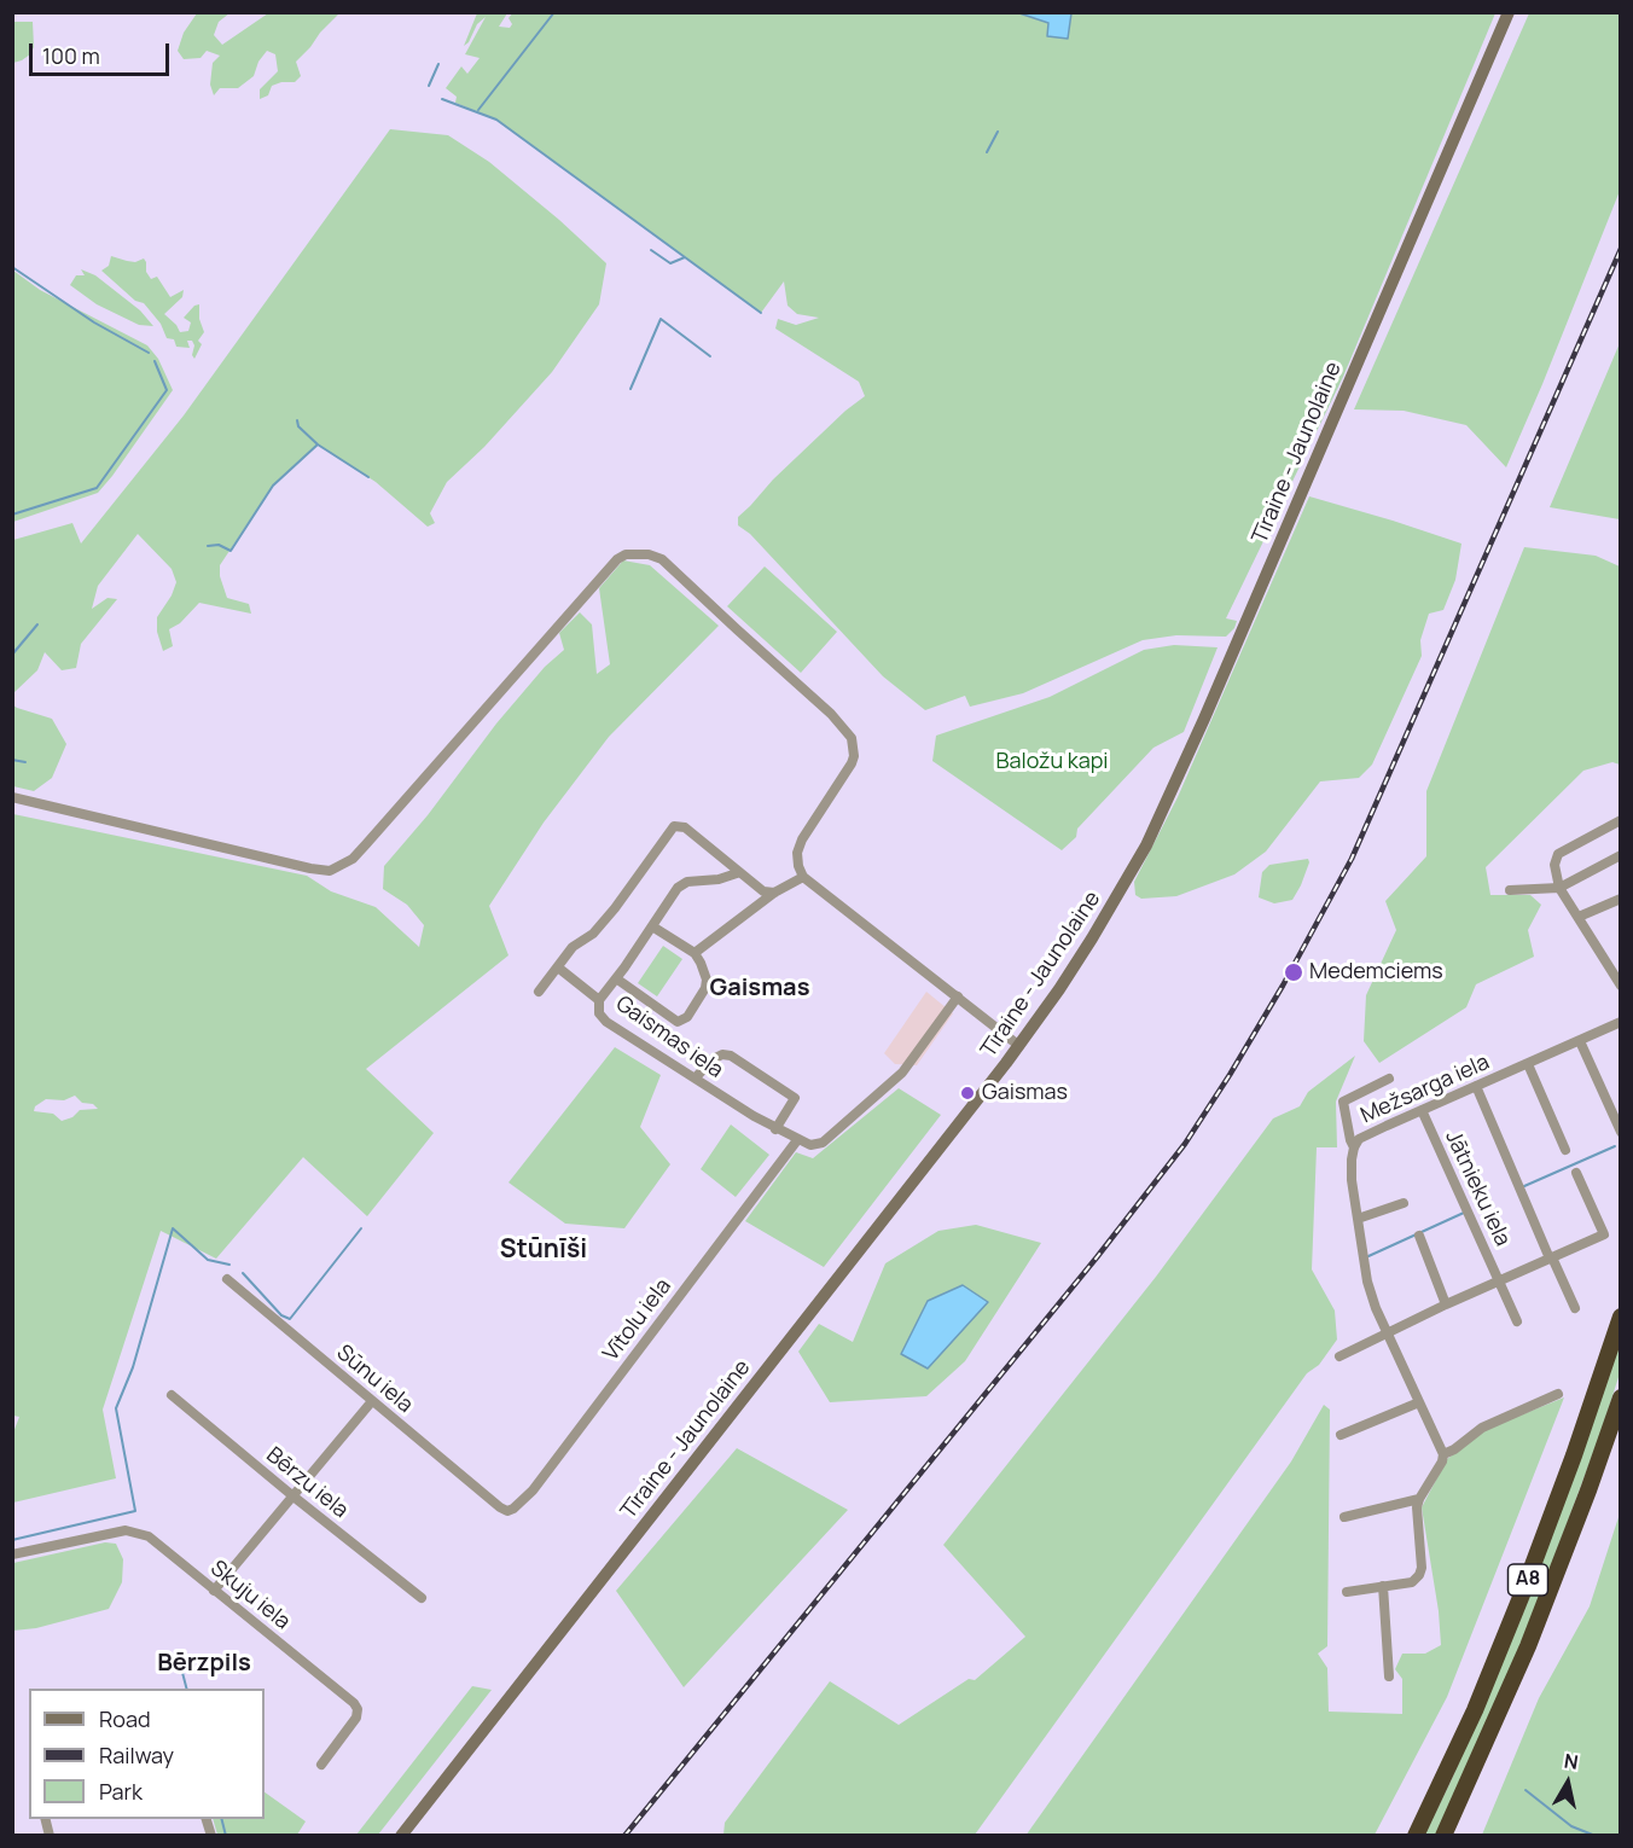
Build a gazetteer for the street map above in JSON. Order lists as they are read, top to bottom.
{
  "streets": {
    "highway": ["A8"],
    "main road": ["Tīraine - Jaunolaine"],
    "street": [
      "Gaismas iela",
      "Mežsarga iela",
      "Jātnieku iela",
      "Vītolu iela",
      "Sūnu iela",
      "Bērzu iela",
      "Skuju iela"
    ]
  },
  "crossings": [
    ["Gaismas iela", "Vītolu iela"],
    ["Mežsarga iela", "Jātnieku iela"],
    ["Vītolu iela", "Sūnu iela"]
  ],
  "districts": ["Gaismas", "Stūnīši", "Bērzpils"],
  "parks": ["Baložu kapi"],
  "places": ["Medemciems", "Gaismas"],
  "legend": ["Road", "Railway", "Park"],
  "scale_bar": "100 m",
  "north": "top"
}
